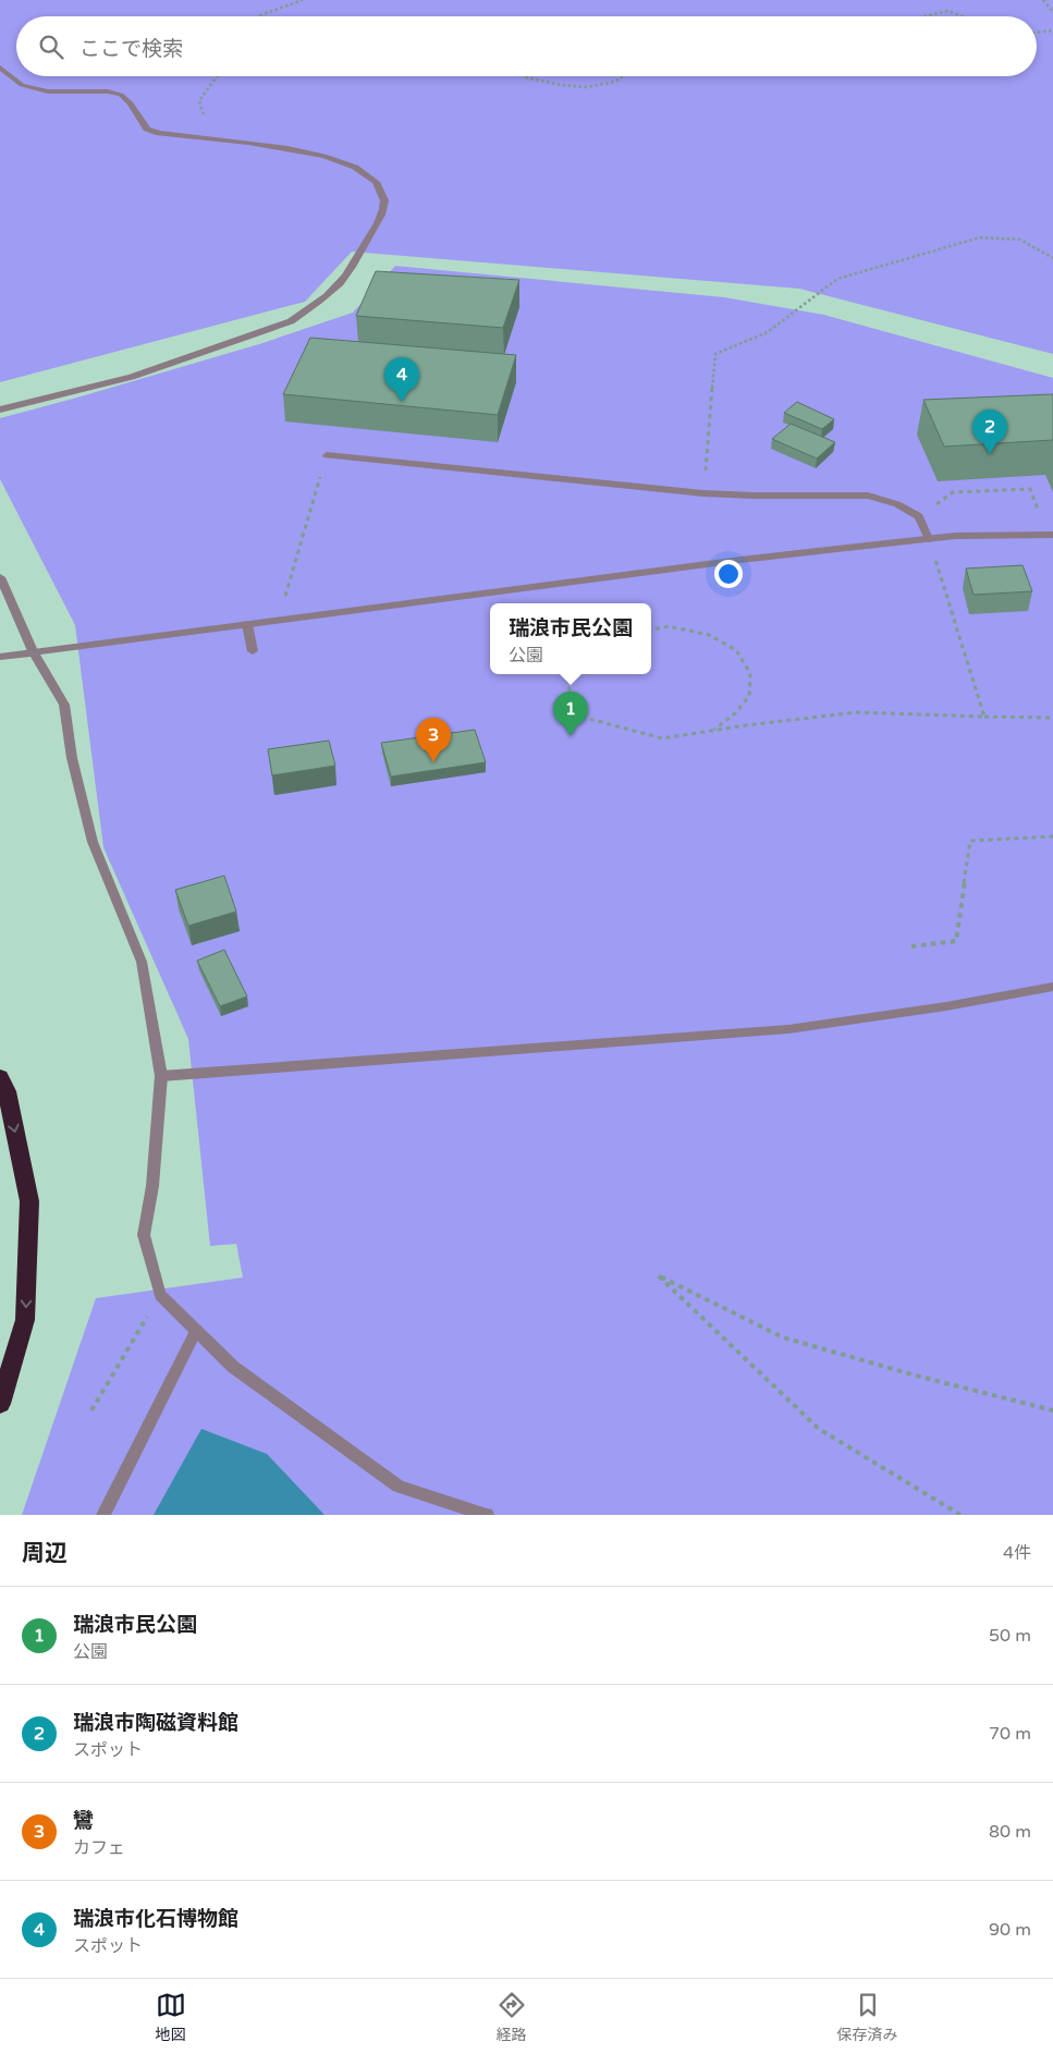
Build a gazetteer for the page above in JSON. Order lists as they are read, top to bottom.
{
  "page": {
    "search": "ここで検索",
    "pins": [
      "4",
      "2",
      "1",
      "3"
    ],
    "popup": ["瑞浪市民公園", "公園"],
    "heading": ["周辺", "4件"],
    "list": [
      {
        "mark": "1",
        "name": "瑞浪市民公園",
        "note": "公園",
        "value": "50 m"
      },
      {
        "mark": "2",
        "name": "瑞浪市陶磁資料館",
        "note": "スポット",
        "value": "70 m"
      },
      {
        "mark": "3",
        "name": "鸞",
        "note": "カフェ",
        "value": "80 m"
      },
      {
        "mark": "4",
        "name": "瑞浪市化石博物館",
        "note": "スポット",
        "value": "90 m"
      }
    ],
    "nav": ["地図", "経路", "保存済み"]
  }
}
